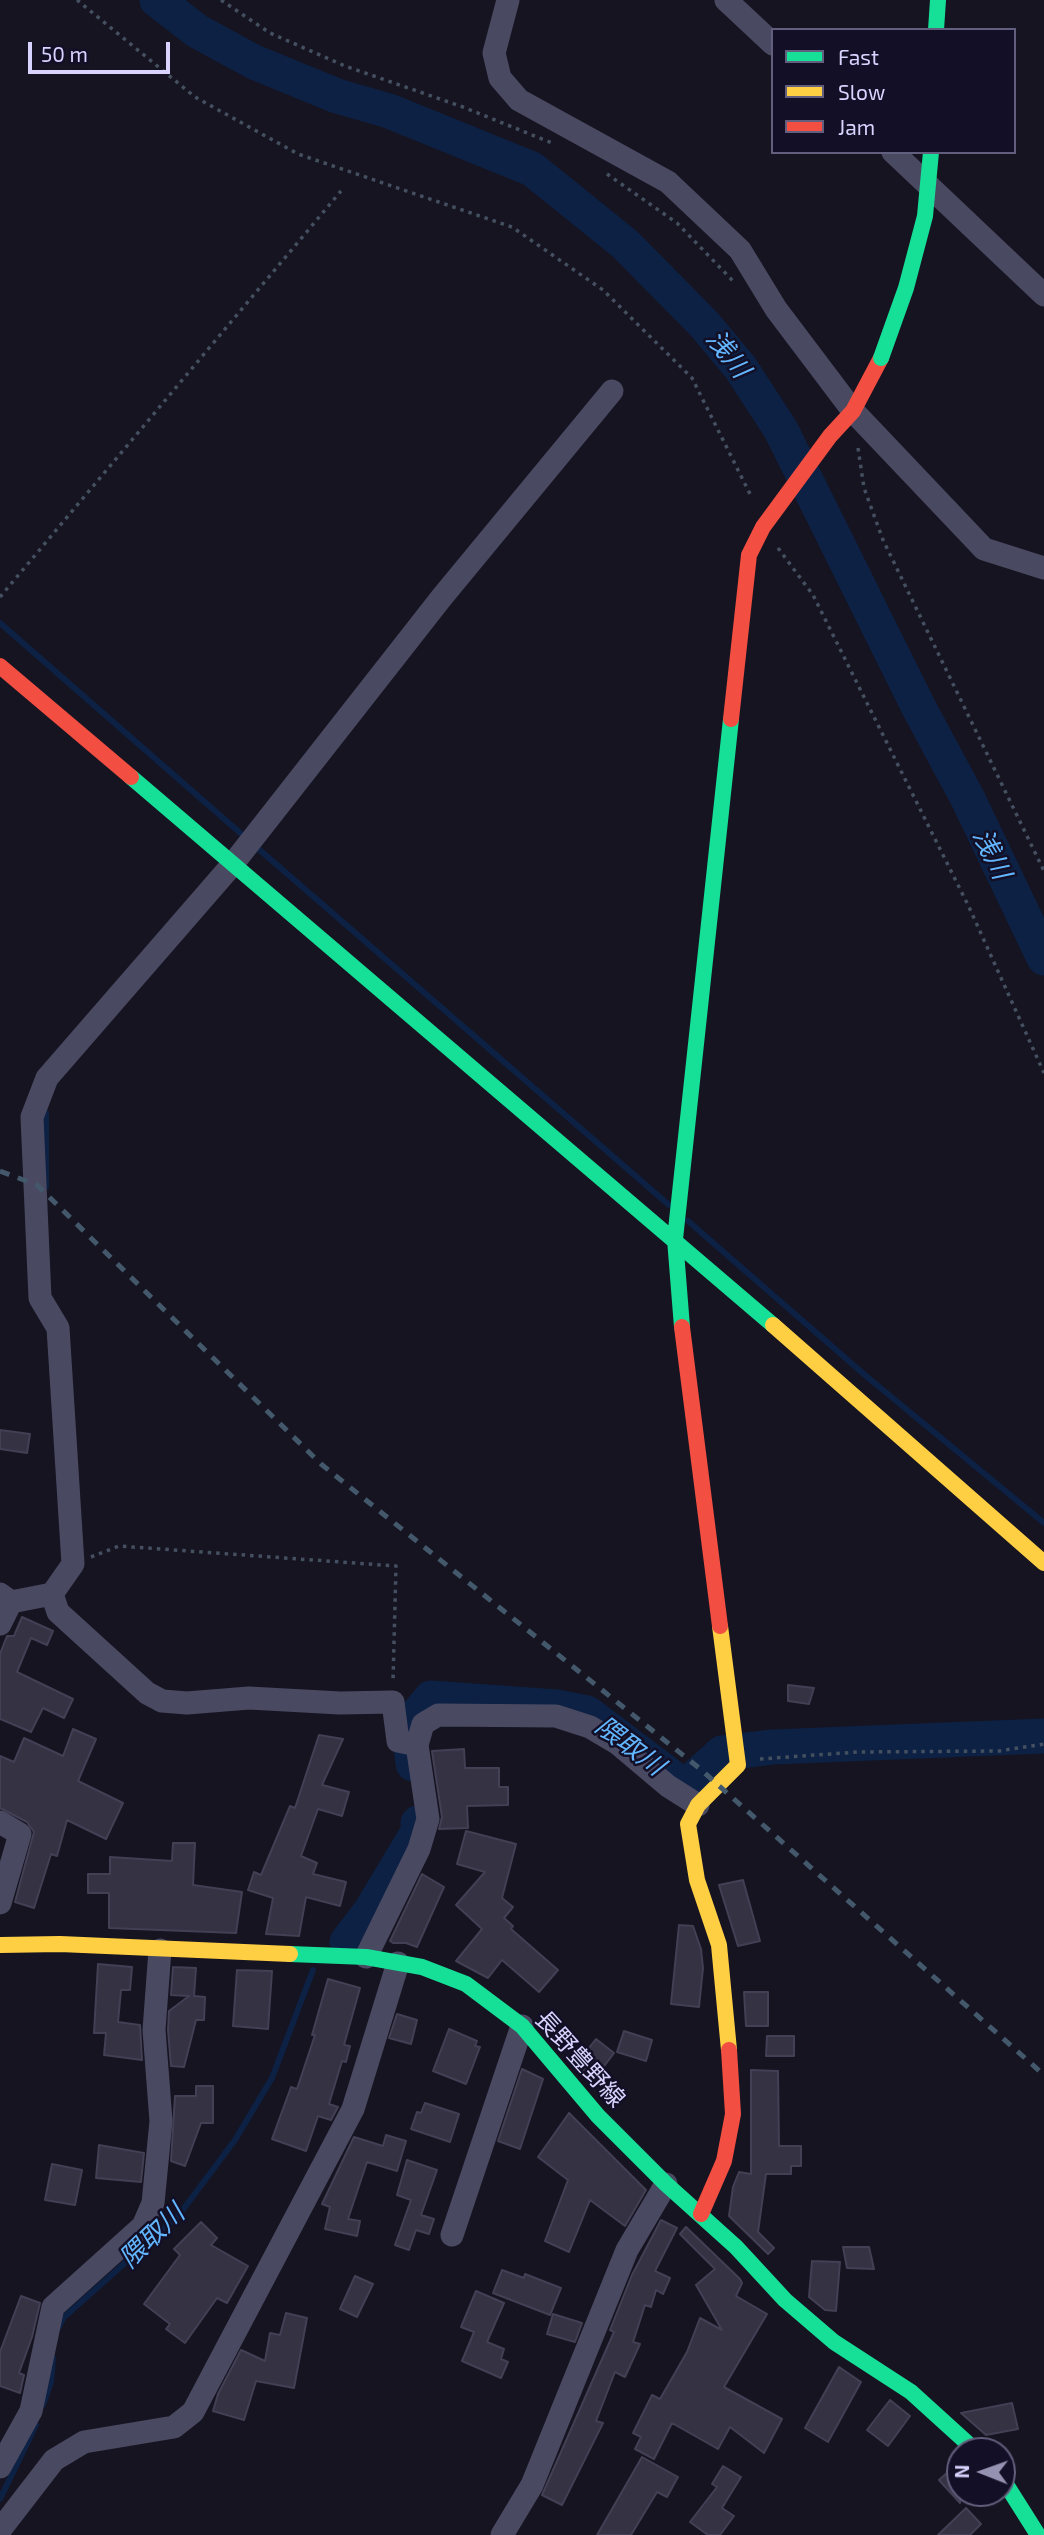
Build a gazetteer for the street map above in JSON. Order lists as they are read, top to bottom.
{
  "streets": {
    "street": ["長野豊野線"]
  },
  "water": ["浅川", "隈取川"],
  "legend": ["Fast", "Slow", "Jam"],
  "scale_bar": "50 m",
  "north": "left"
}
